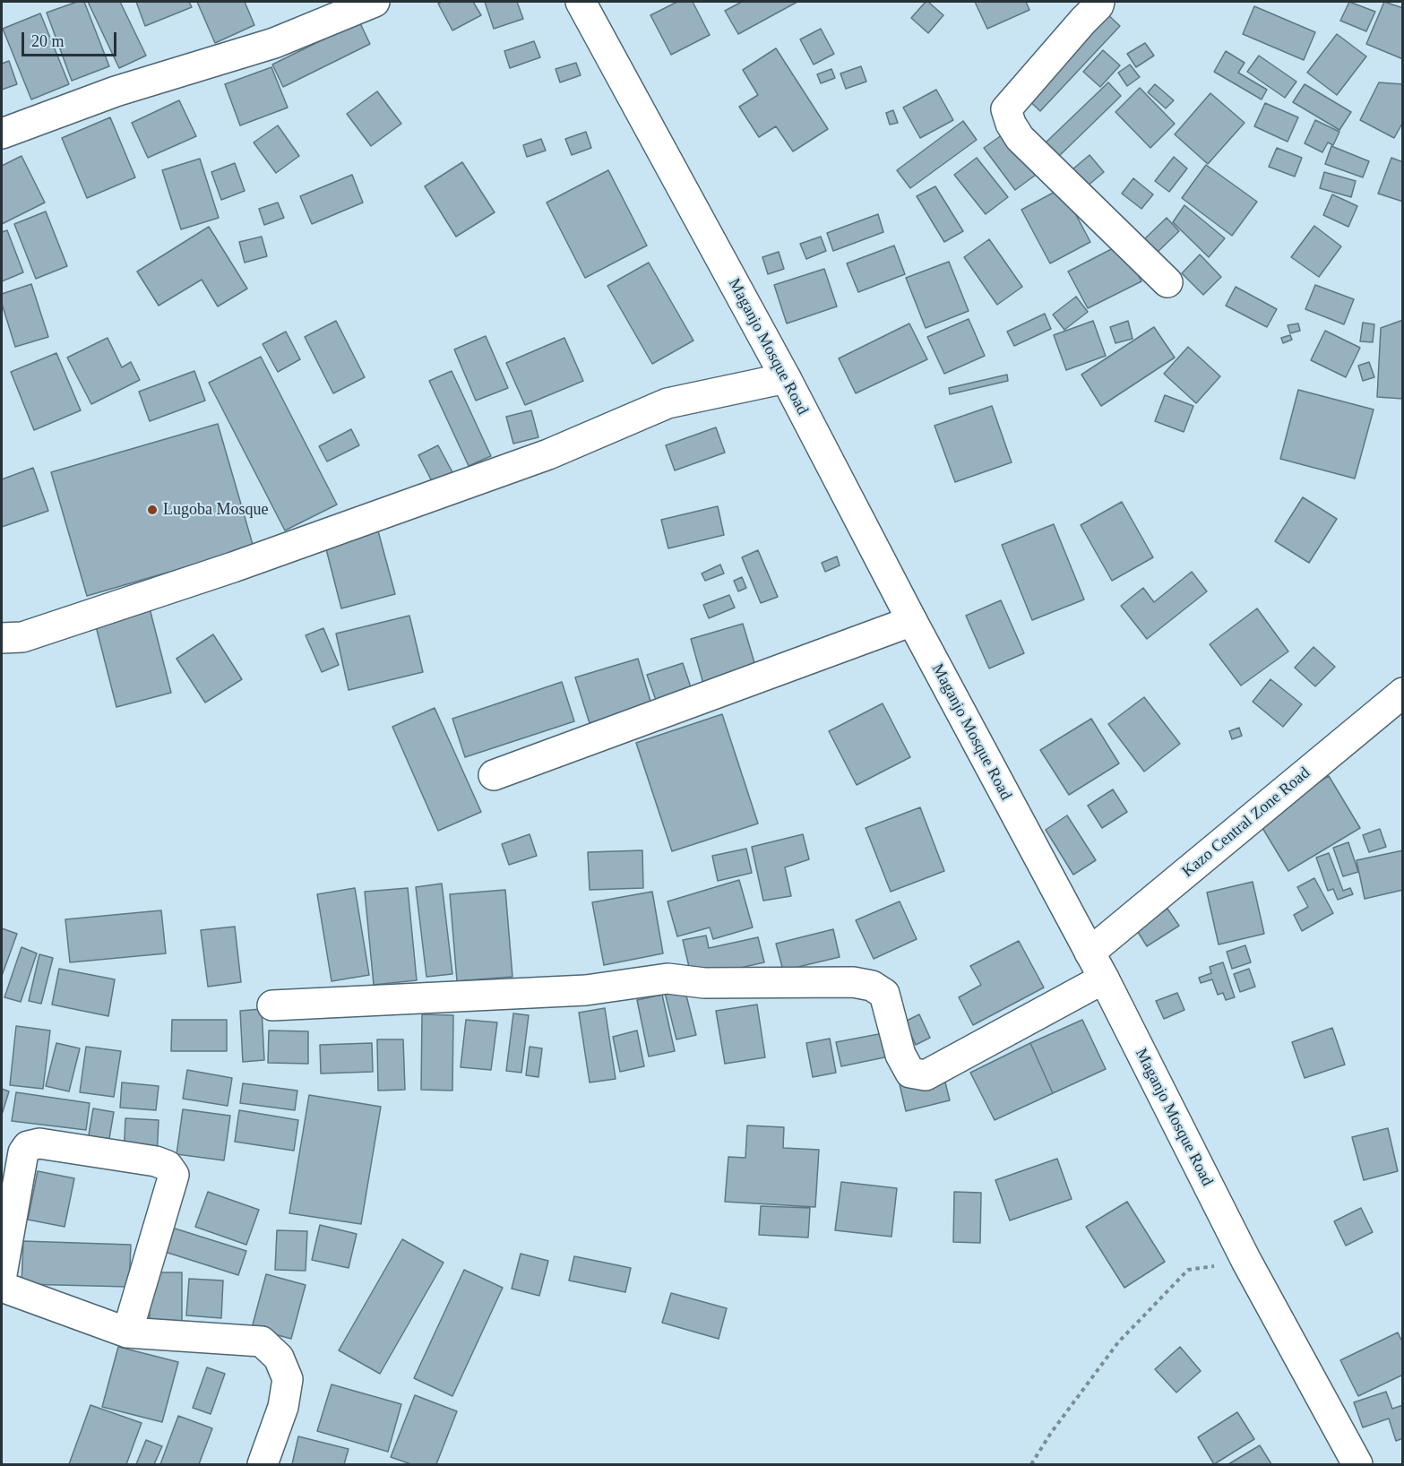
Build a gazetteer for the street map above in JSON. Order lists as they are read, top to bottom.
{
  "streets": {
    "street": ["Maganjo Mosque Road", "Kazo Central Zone Road"]
  },
  "crossings": [
    ["Maganjo Mosque Road", "Kazo Central Zone Road"]
  ],
  "places": ["Lugoba Mosque"],
  "scale_bar": "20 m"
}
